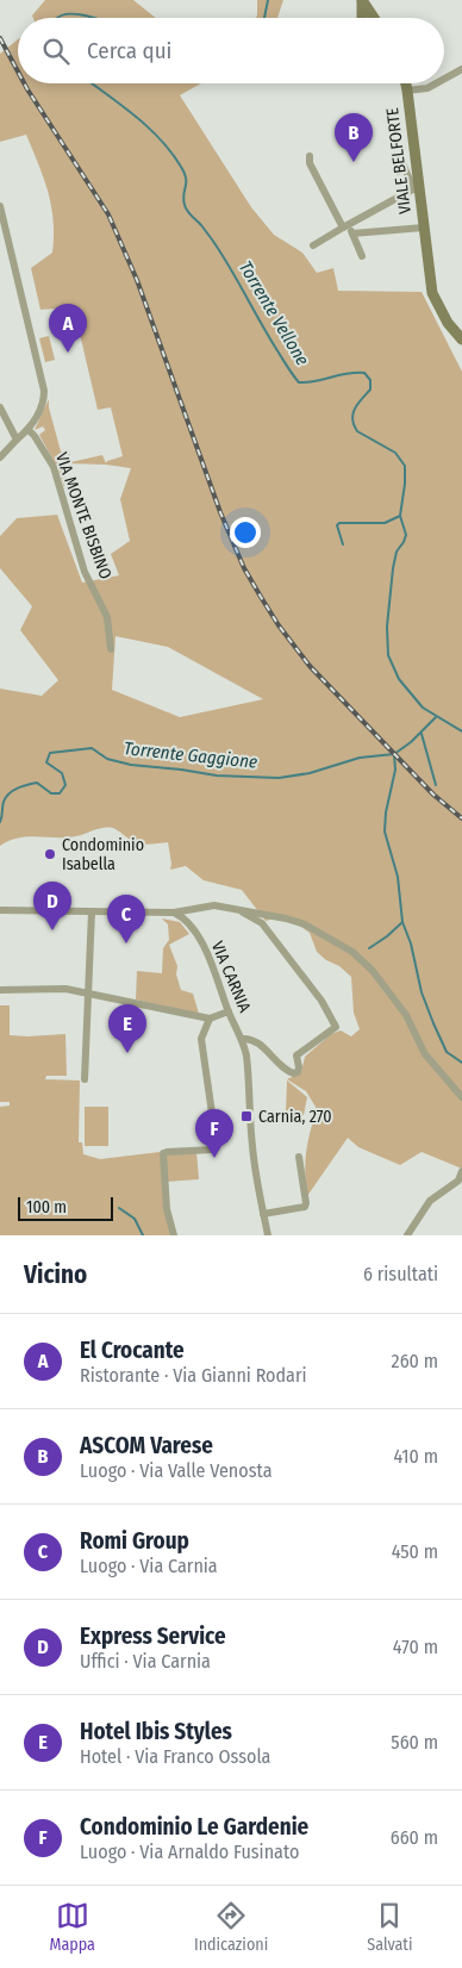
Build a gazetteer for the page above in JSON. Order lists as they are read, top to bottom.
{
  "streets": {
    "main road": ["VIALE BELFORTE"],
    "street": ["VIA MONTE BISBINO", "VIA CARNIA"]
  },
  "water": ["Torrente Vellone", "Torrente Gaggione"],
  "places": {
    "other": ["Condominio Isabella"],
    "transit": ["Carnia, 270"]
  },
  "scale_bar": "100 m",
  "page": {
    "search": "Cerca qui",
    "pins": [
      "B",
      "A",
      "D",
      "C",
      "E",
      "F"
    ],
    "scale": "100 m",
    "heading": ["Vicino", "6 risultati"],
    "list": [
      {
        "mark": "A",
        "name": "El Crocante",
        "note": "Ristorante · Via Gianni Rodari",
        "value": "260 m"
      },
      {
        "mark": "B",
        "name": "ASCOM Varese",
        "note": "Luogo · Via Valle Venosta",
        "value": "410 m"
      },
      {
        "mark": "C",
        "name": "Romi Group",
        "note": "Luogo · Via Carnia",
        "value": "450 m"
      },
      {
        "mark": "D",
        "name": "Express Service",
        "note": "Uffici · Via Carnia",
        "value": "470 m"
      },
      {
        "mark": "E",
        "name": "Hotel Ibis Styles",
        "note": "Hotel · Via Franco Ossola",
        "value": "560 m"
      },
      {
        "mark": "F",
        "name": "Condominio Le Gardenie",
        "note": "Luogo · Via Arnaldo Fusinato",
        "value": "660 m"
      }
    ],
    "nav": ["Mappa", "Indicazioni", "Salvati"]
  }
}
